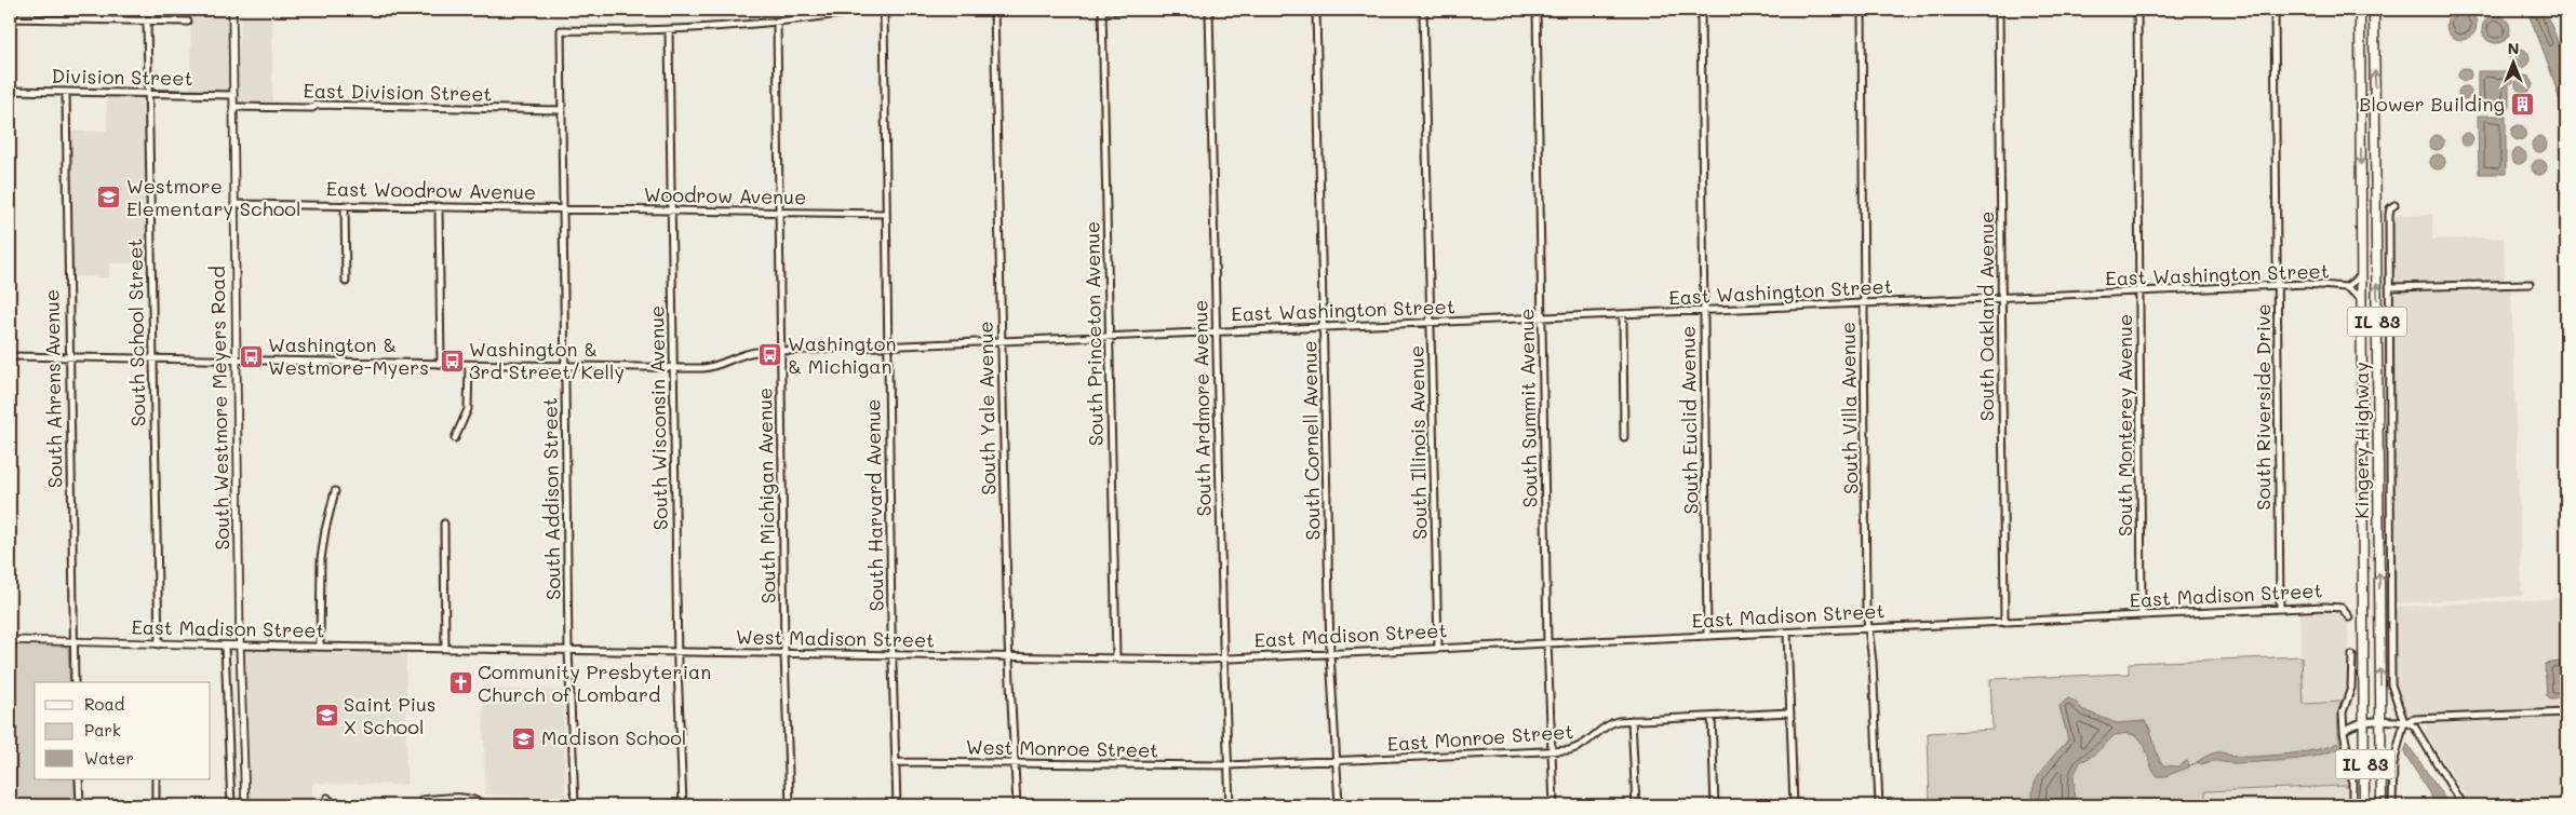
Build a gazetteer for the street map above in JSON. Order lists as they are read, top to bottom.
{
  "streets": {
    "highway": ["IL 83", "Kingery Highway"],
    "street": [
      "Division Street",
      "East Division Street",
      "East Woodrow Avenue",
      "Woodrow Avenue",
      "East Washington Street",
      "South Oakland Avenue",
      "South School Street",
      "South Princeton Avenue",
      "South Ahrens Avenue",
      "South Riverside Drive",
      "South Westmore Meyers Road",
      "South Yale Avenue",
      "South Ardmore Avenue",
      "South Summit Avenue",
      "South Villa Avenue",
      "South Wisconsin Avenue",
      "South Euclid Avenue",
      "South Monterey Avenue",
      "South Cornell Avenue",
      "South Illinois Avenue",
      "South Michigan Avenue",
      "South Addison Street",
      "South Harvard Avenue",
      "East Madison Street",
      "West Madison Street",
      "East Monroe Street",
      "West Monroe Street"
    ]
  },
  "crossings": [
    ["Division Street", "South School Street"],
    ["Division Street", "South Ahrens Avenue"],
    ["Division Street", "South Westmore Meyers Road"],
    ["East Division Street", "South Westmore Meyers Road"],
    ["East Division Street", "South Addison Street"],
    ["East Woodrow Avenue", "Woodrow Avenue"],
    ["East Woodrow Avenue", "South Westmore Meyers Road"],
    ["East Woodrow Avenue", "South Addison Street"],
    ["Woodrow Avenue", "South Wisconsin Avenue"],
    ["Woodrow Avenue", "South Michigan Avenue"],
    ["Woodrow Avenue", "South Addison Street"],
    ["Woodrow Avenue", "South Harvard Avenue"],
    ["East Washington Street", "South Oakland Avenue"],
    ["East Washington Street", "South School Street"],
    ["East Washington Street", "South Princeton Avenue"],
    ["East Washington Street", "South Ahrens Avenue"],
    ["East Washington Street", "South Riverside Drive"],
    ["East Washington Street", "South Westmore Meyers Road"],
    ["East Washington Street", "South Yale Avenue"],
    ["East Washington Street", "South Ardmore Avenue"],
    ["East Washington Street", "South Summit Avenue"],
    ["East Washington Street", "South Villa Avenue"],
    ["East Washington Street", "South Wisconsin Avenue"],
    ["East Washington Street", "South Euclid Avenue"],
    ["East Washington Street", "South Monterey Avenue"],
    ["East Washington Street", "South Cornell Avenue"],
    ["East Washington Street", "Kingery Highway"],
    ["East Washington Street", "South Illinois Avenue"],
    ["East Washington Street", "South Michigan Avenue"],
    ["East Washington Street", "South Addison Street"],
    ["East Washington Street", "South Harvard Avenue"],
    ["South Oakland Avenue", "East Madison Street"],
    ["South School Street", "East Madison Street"],
    ["South Princeton Avenue", "West Madison Street"],
    ["South Ahrens Avenue", "East Madison Street"],
    ["South Riverside Drive", "East Madison Street"],
    ["South Westmore Meyers Road", "East Madison Street"],
    ["South Yale Avenue", "West Madison Street"],
    ["South Yale Avenue", "West Monroe Street"],
    ["South Ardmore Avenue", "East Madison Street"],
    ["South Ardmore Avenue", "West Madison Street"],
    ["South Ardmore Avenue", "East Monroe Street"],
    ["South Ardmore Avenue", "West Monroe Street"],
    ["South Summit Avenue", "East Madison Street"],
    ["South Summit Avenue", "East Monroe Street"],
    ["South Villa Avenue", "East Madison Street"],
    ["South Wisconsin Avenue", "South Addison Street"],
    ["South Wisconsin Avenue", "West Madison Street"],
    ["South Euclid Avenue", "East Madison Street"],
    ["South Monterey Avenue", "East Madison Street"],
    ["South Cornell Avenue", "East Madison Street"],
    ["South Cornell Avenue", "East Monroe Street"],
    ["South Illinois Avenue", "East Madison Street"],
    ["South Michigan Avenue", "West Madison Street"],
    ["South Addison Street", "West Madison Street"],
    ["South Harvard Avenue", "West Madison Street"],
    ["South Harvard Avenue", "West Monroe Street"],
    ["East Madison Street", "West Madison Street"],
    ["East Monroe Street", "West Monroe Street"]
  ],
  "places": {
    "building": ["Blower Building"],
    "school or university": ["Westmore Elementary School", "Saint Pius X School", "Madison School"],
    "bus stop": ["Washington & Michigan", "Washington & Westmore-Myers", "Washington & 3rd Street/Kelly"],
    "church": ["Community Presbyterian Church of Lombard"]
  },
  "legend": ["Road", "Park", "Water"],
  "north": "top"
}
